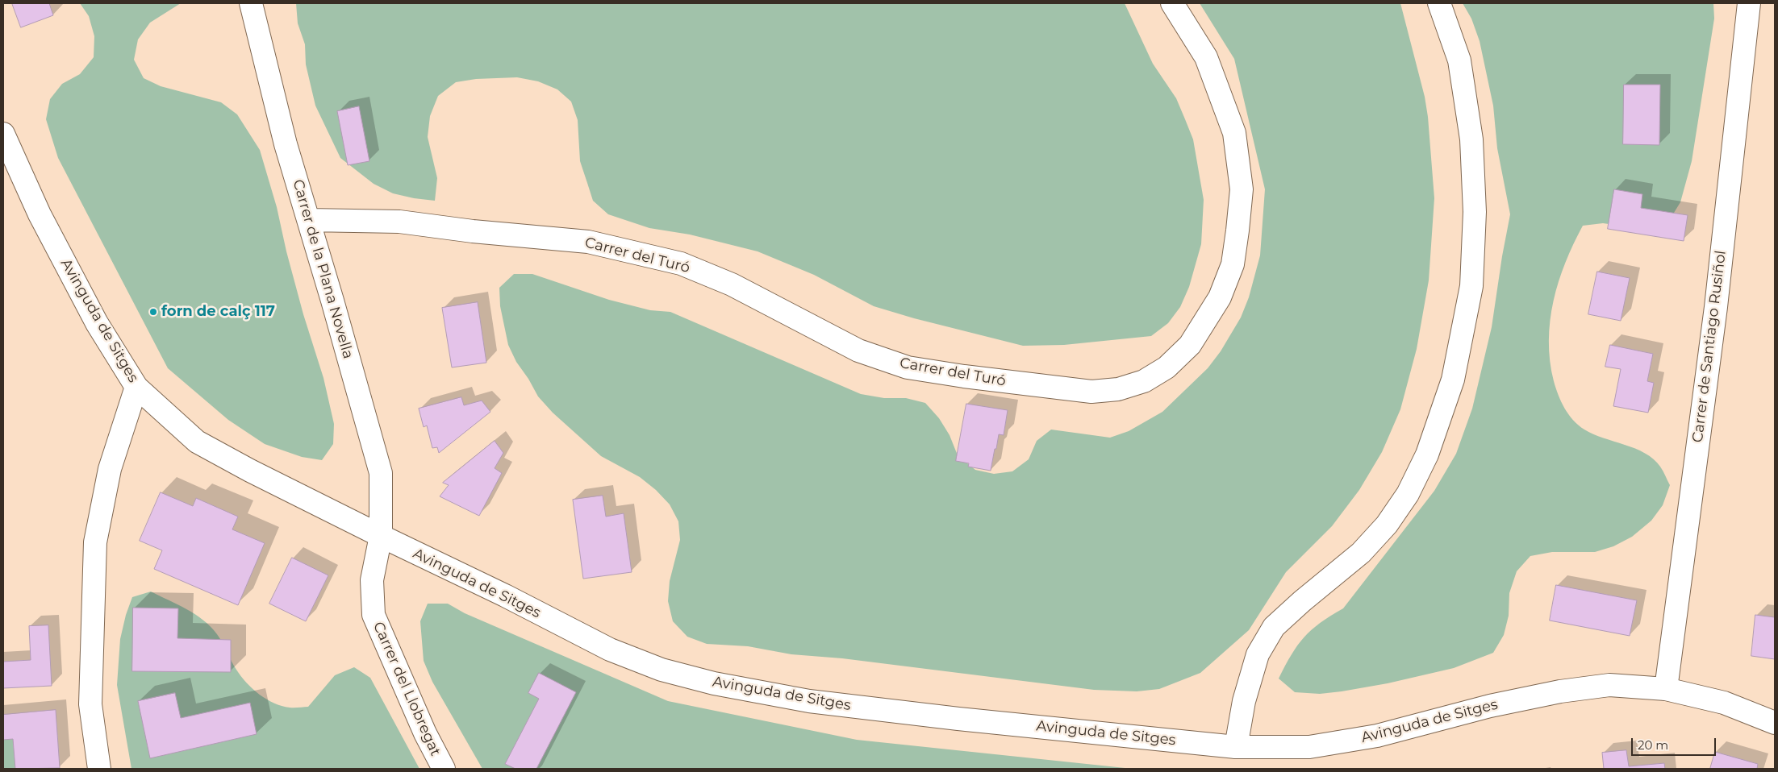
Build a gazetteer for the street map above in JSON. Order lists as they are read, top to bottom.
{
  "streets": {
    "street": [
      "Carrer del Turó",
      "Carrer de la Plana Novella",
      "Avinguda de Sitges",
      "Carrer de Santiago Rusiñol",
      "Carrer del Llobregat"
    ]
  },
  "crossings": [
    ["Carrer del Turó", "Carrer de la Plana Novella"],
    ["Carrer de la Plana Novella", "Avinguda de Sitges"],
    ["Carrer de la Plana Novella", "Carrer del Llobregat"],
    ["Avinguda de Sitges", "Carrer de Santiago Rusiñol"],
    ["Avinguda de Sitges", "Carrer del Llobregat"]
  ],
  "places": ["forn de calç 117"],
  "scale_bar": "20 m"
}
